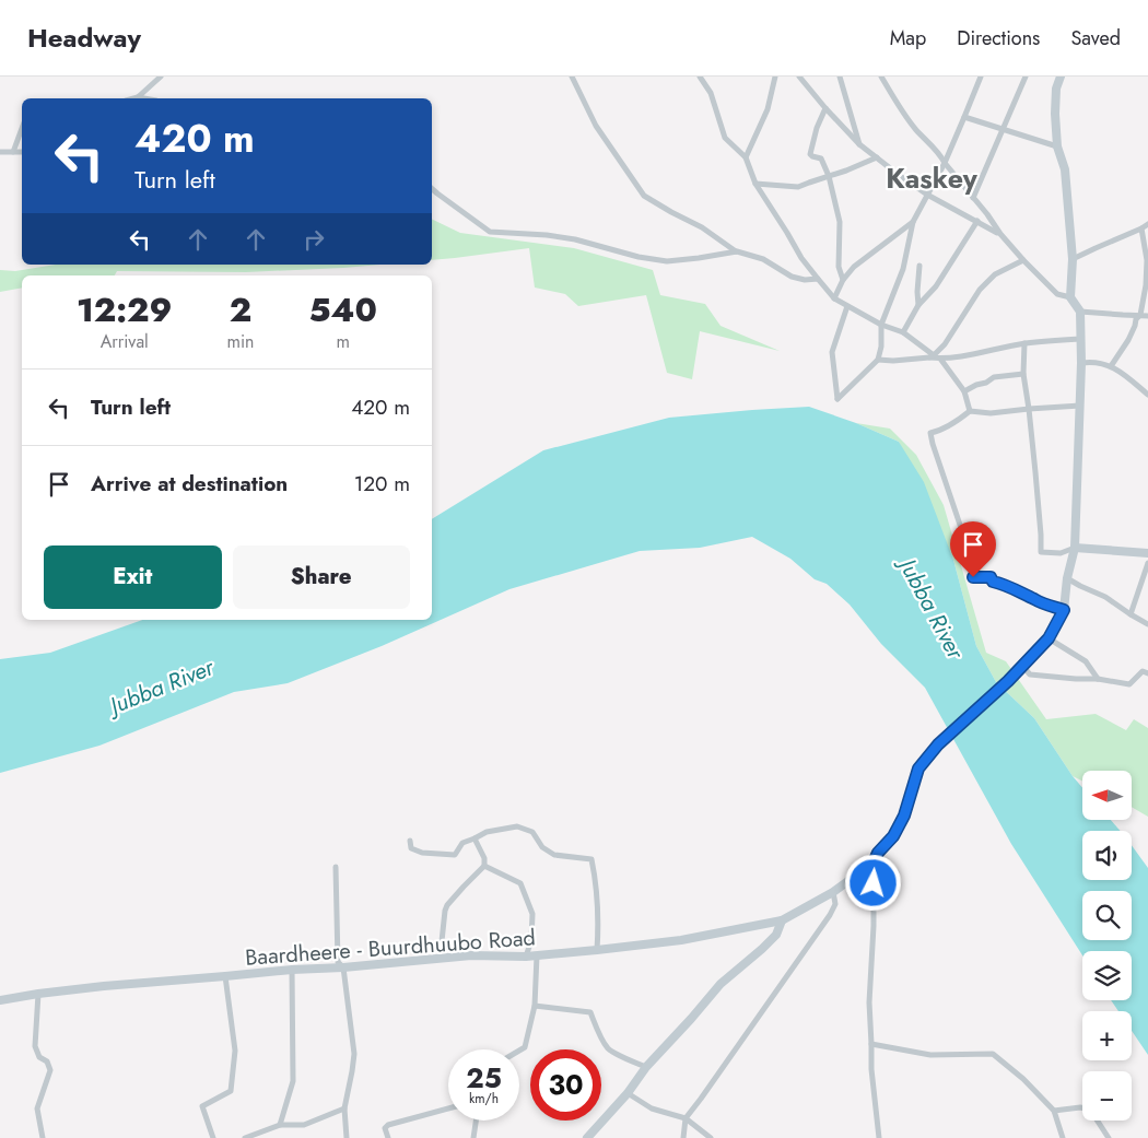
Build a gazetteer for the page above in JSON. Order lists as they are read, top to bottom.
{
  "streets": {
    "main road": ["Baardheere - Buurdhuubo Road"]
  },
  "districts": ["Kaskey"],
  "water": ["Jubba River"],
  "north": "left",
  "page": {
    "header": "Headway",
    "nav": ["Map", "Directions", "Saved"],
    "turn": ["420 m", "Turn left"],
    "eta": [
      "12:29",
      "Arrival",
      "2",
      "min",
      "540",
      "m"
    ],
    "list": [
      {
        "name": "Turn left",
        "value": "420 m"
      },
      {
        "name": "Arrive at destination",
        "value": "120 m"
      }
    ],
    "buttons": ["Exit", "Share"],
    "map_buttons": ["+", "−"],
    "speed": "25 km/h",
    "limit": "30"
  }
}
